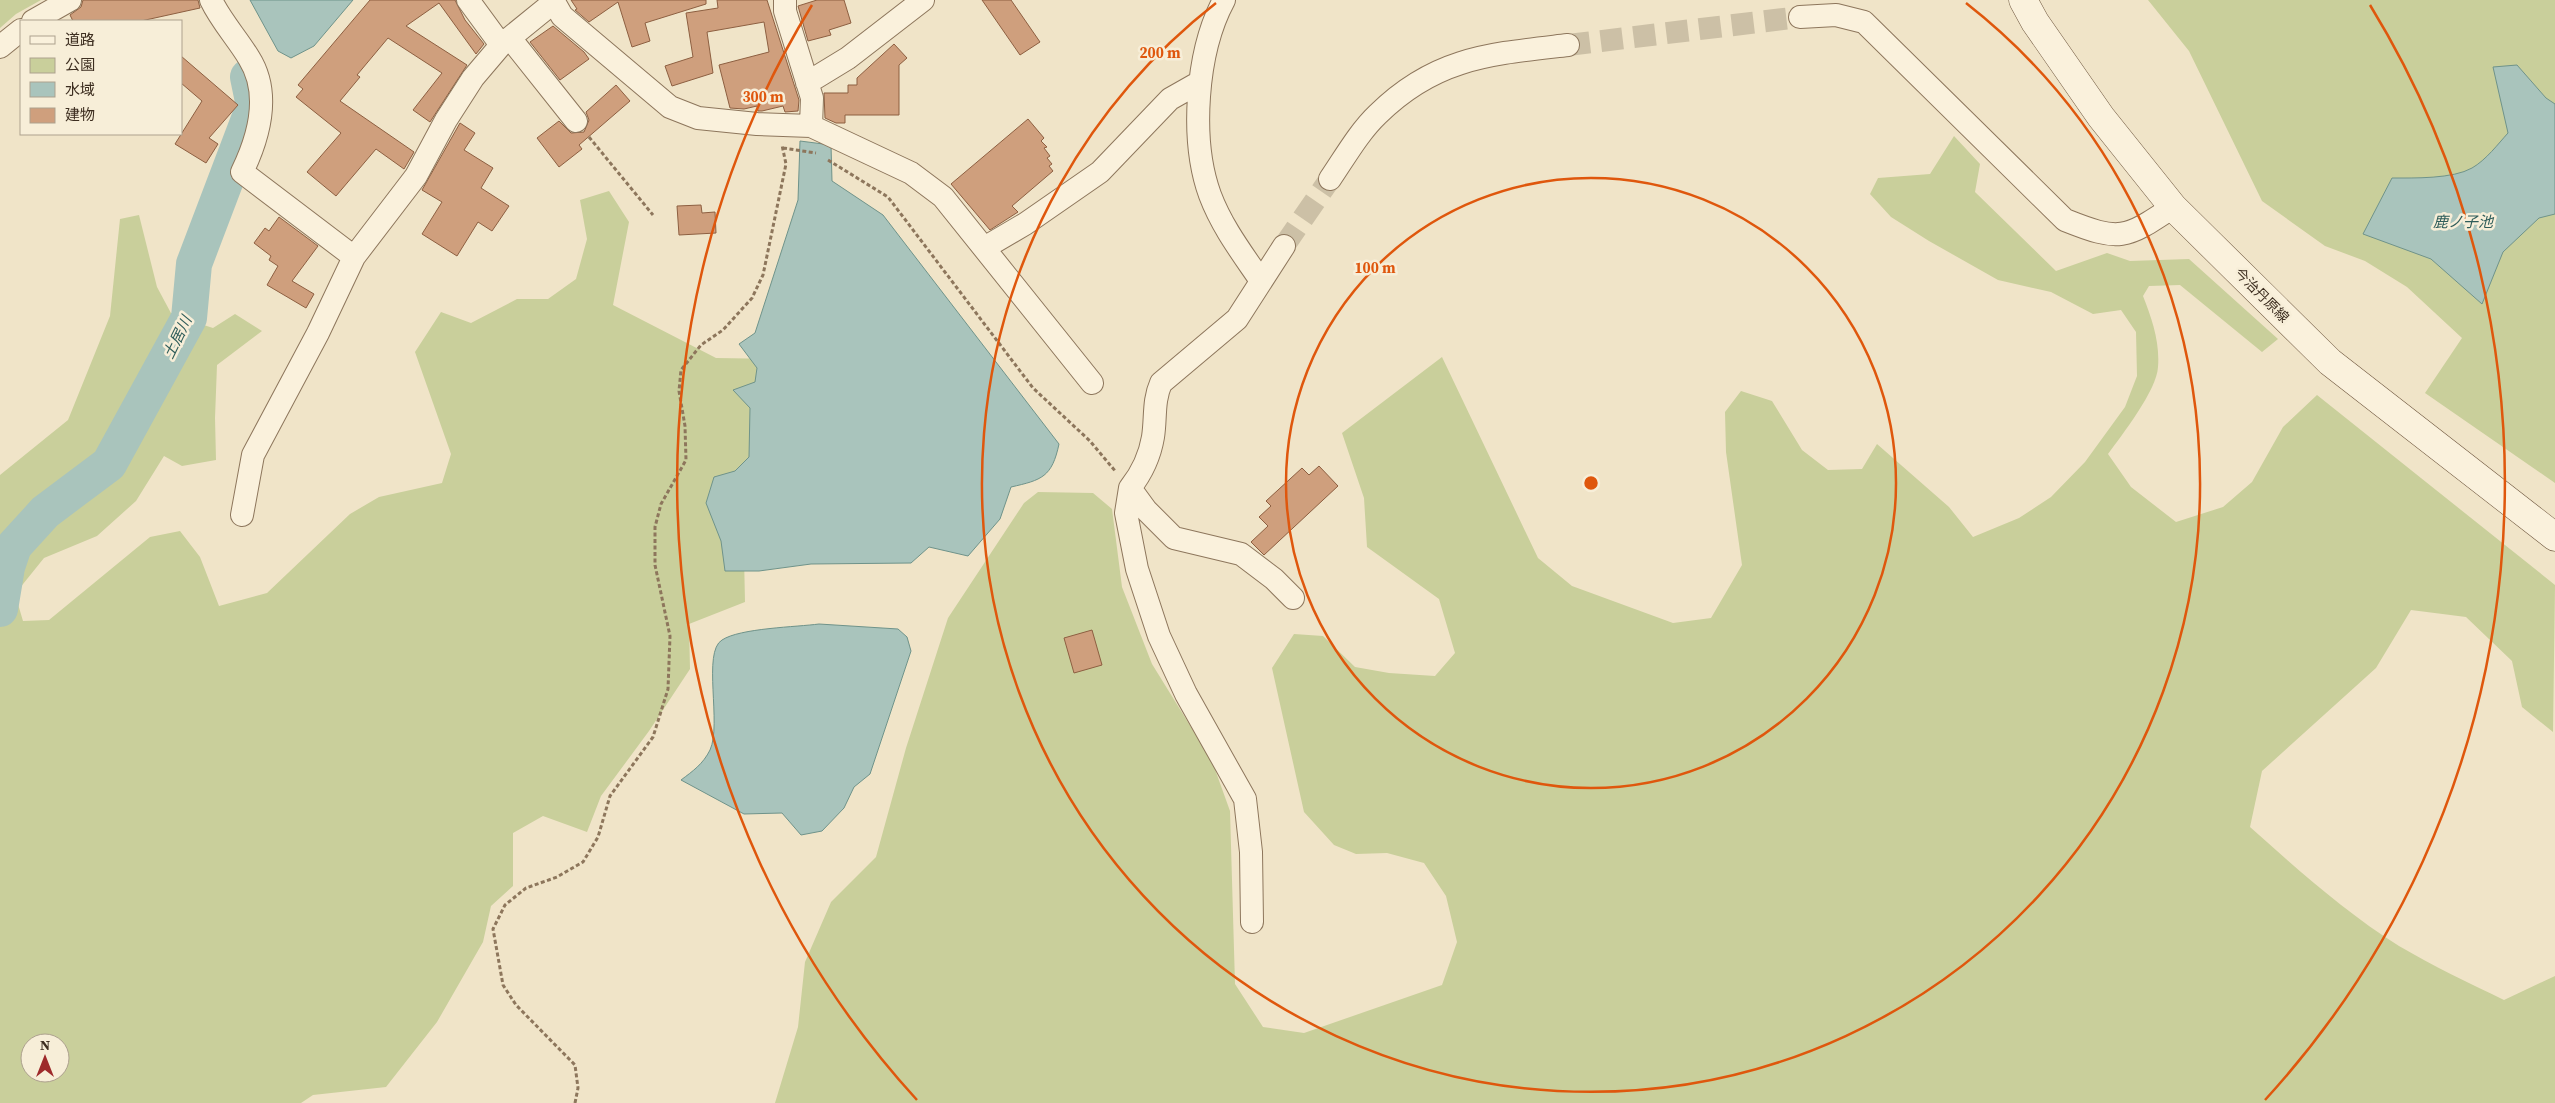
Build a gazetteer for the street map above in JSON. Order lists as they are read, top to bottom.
{
  "streets": {
    "main road": ["今治丹原線"]
  },
  "water": ["鹿ノ子池", "土居川"],
  "legend": [
    "道路",
    "公園",
    "水域",
    "建物"
  ],
  "north": "top",
  "rings": ["200 m", "300 m", "100 m"]
}
